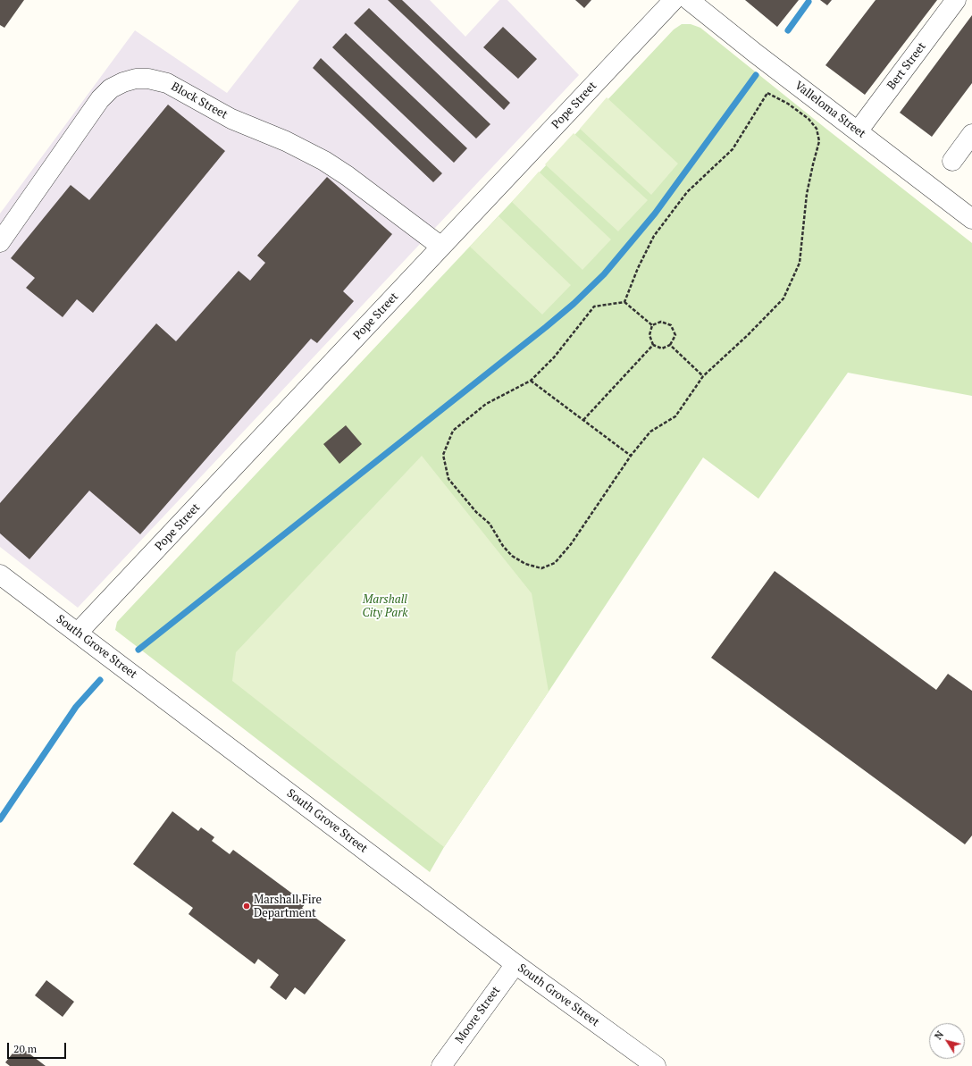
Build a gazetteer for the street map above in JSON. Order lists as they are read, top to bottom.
{
  "streets": {
    "street": [
      "Bert Street",
      "Block Street",
      "Pope Street",
      "Valleloma Street",
      "South Grove Street",
      "Moore Street"
    ]
  },
  "crossings": [
    ["Bert Street", "Valleloma Street"],
    ["Block Street", "Pope Street"],
    ["Pope Street", "South Grove Street"],
    ["South Grove Street", "Moore Street"]
  ],
  "parks": ["Marshall City Park"],
  "places": ["Marshall Fire Department"],
  "scale_bar": "20 m",
  "north": "top left"
}
